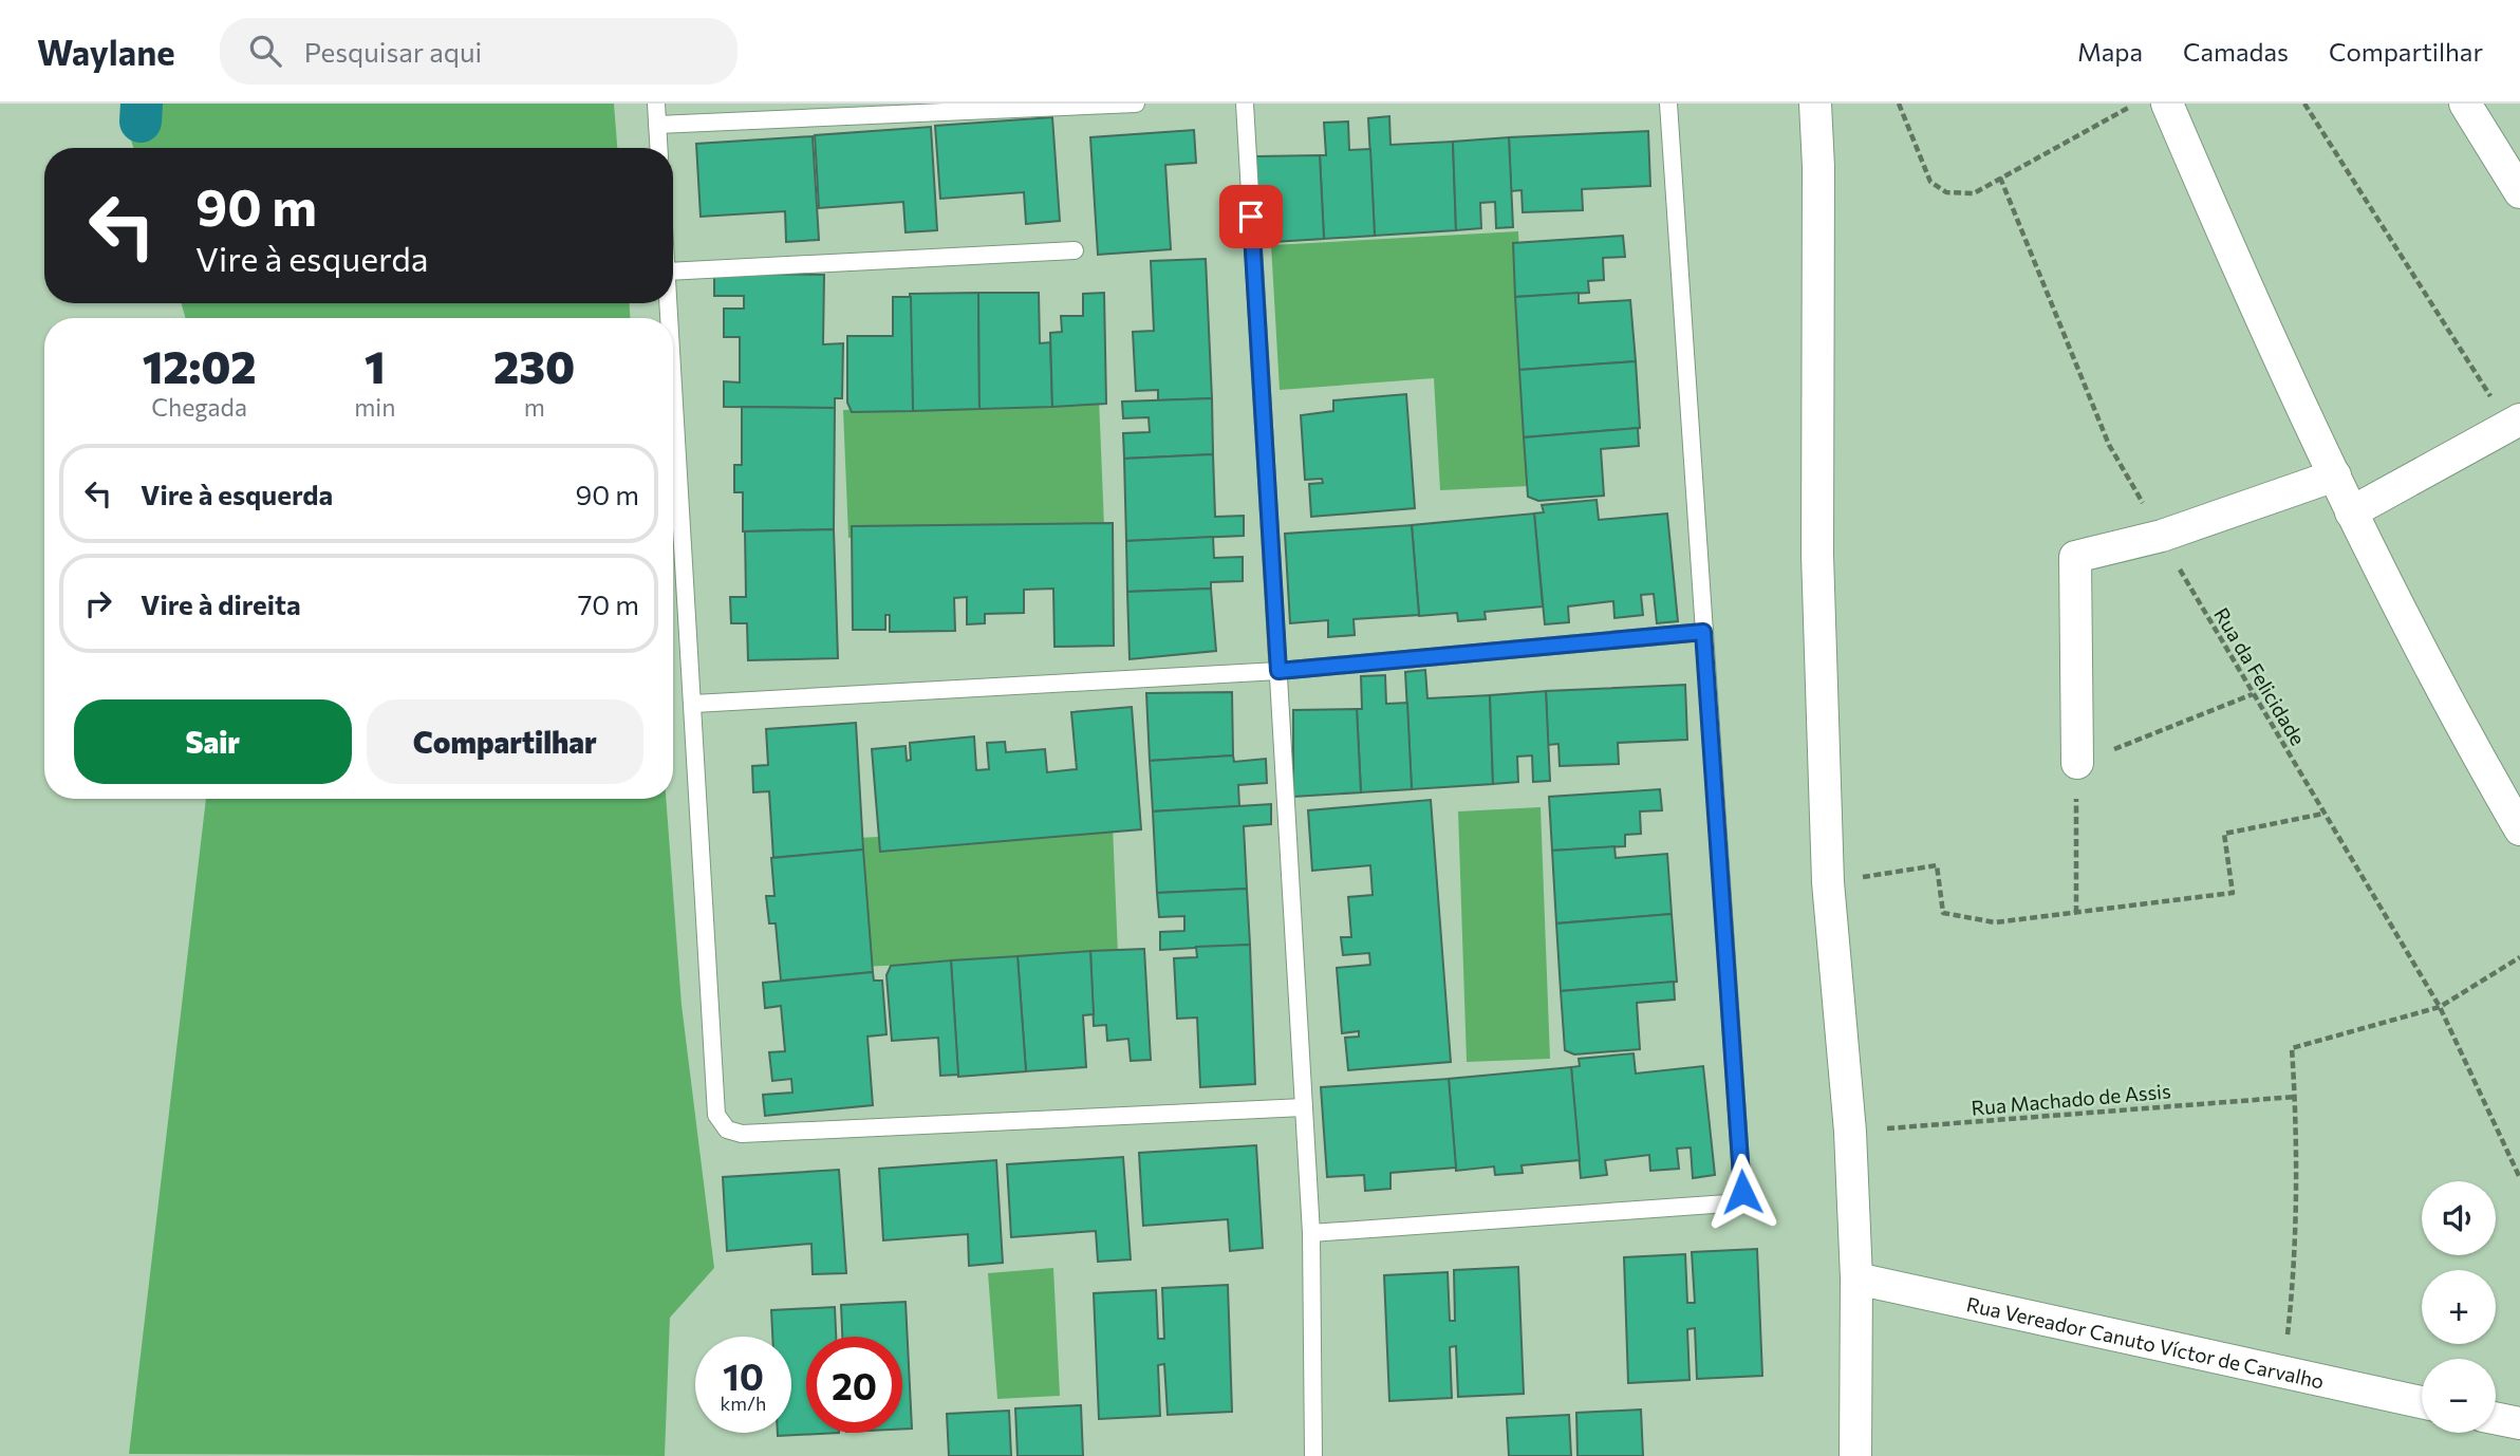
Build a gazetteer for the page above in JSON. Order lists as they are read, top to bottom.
{
  "streets": {
    "street": ["Rua Vereador Canuto Víctor de Carvalho"],
    "path": ["Rua da Felicidade", "Rua Machado de Assis"]
  },
  "page": {
    "header": "Waylane",
    "search": "Pesquisar aqui",
    "nav": ["Mapa", "Camadas", "Compartilhar"],
    "turn": ["90 m", "Vire à esquerda"],
    "eta": [
      "12:02",
      "Chegada",
      "1",
      "min",
      "230",
      "m"
    ],
    "list": [
      {
        "name": "Vire à esquerda",
        "value": "90 m"
      },
      {
        "name": "Vire à direita",
        "value": "70 m"
      }
    ],
    "buttons": ["Sair", "Compartilhar"],
    "map_buttons": ["+", "−"],
    "speed": "10 km/h",
    "limit": "20"
  }
}
